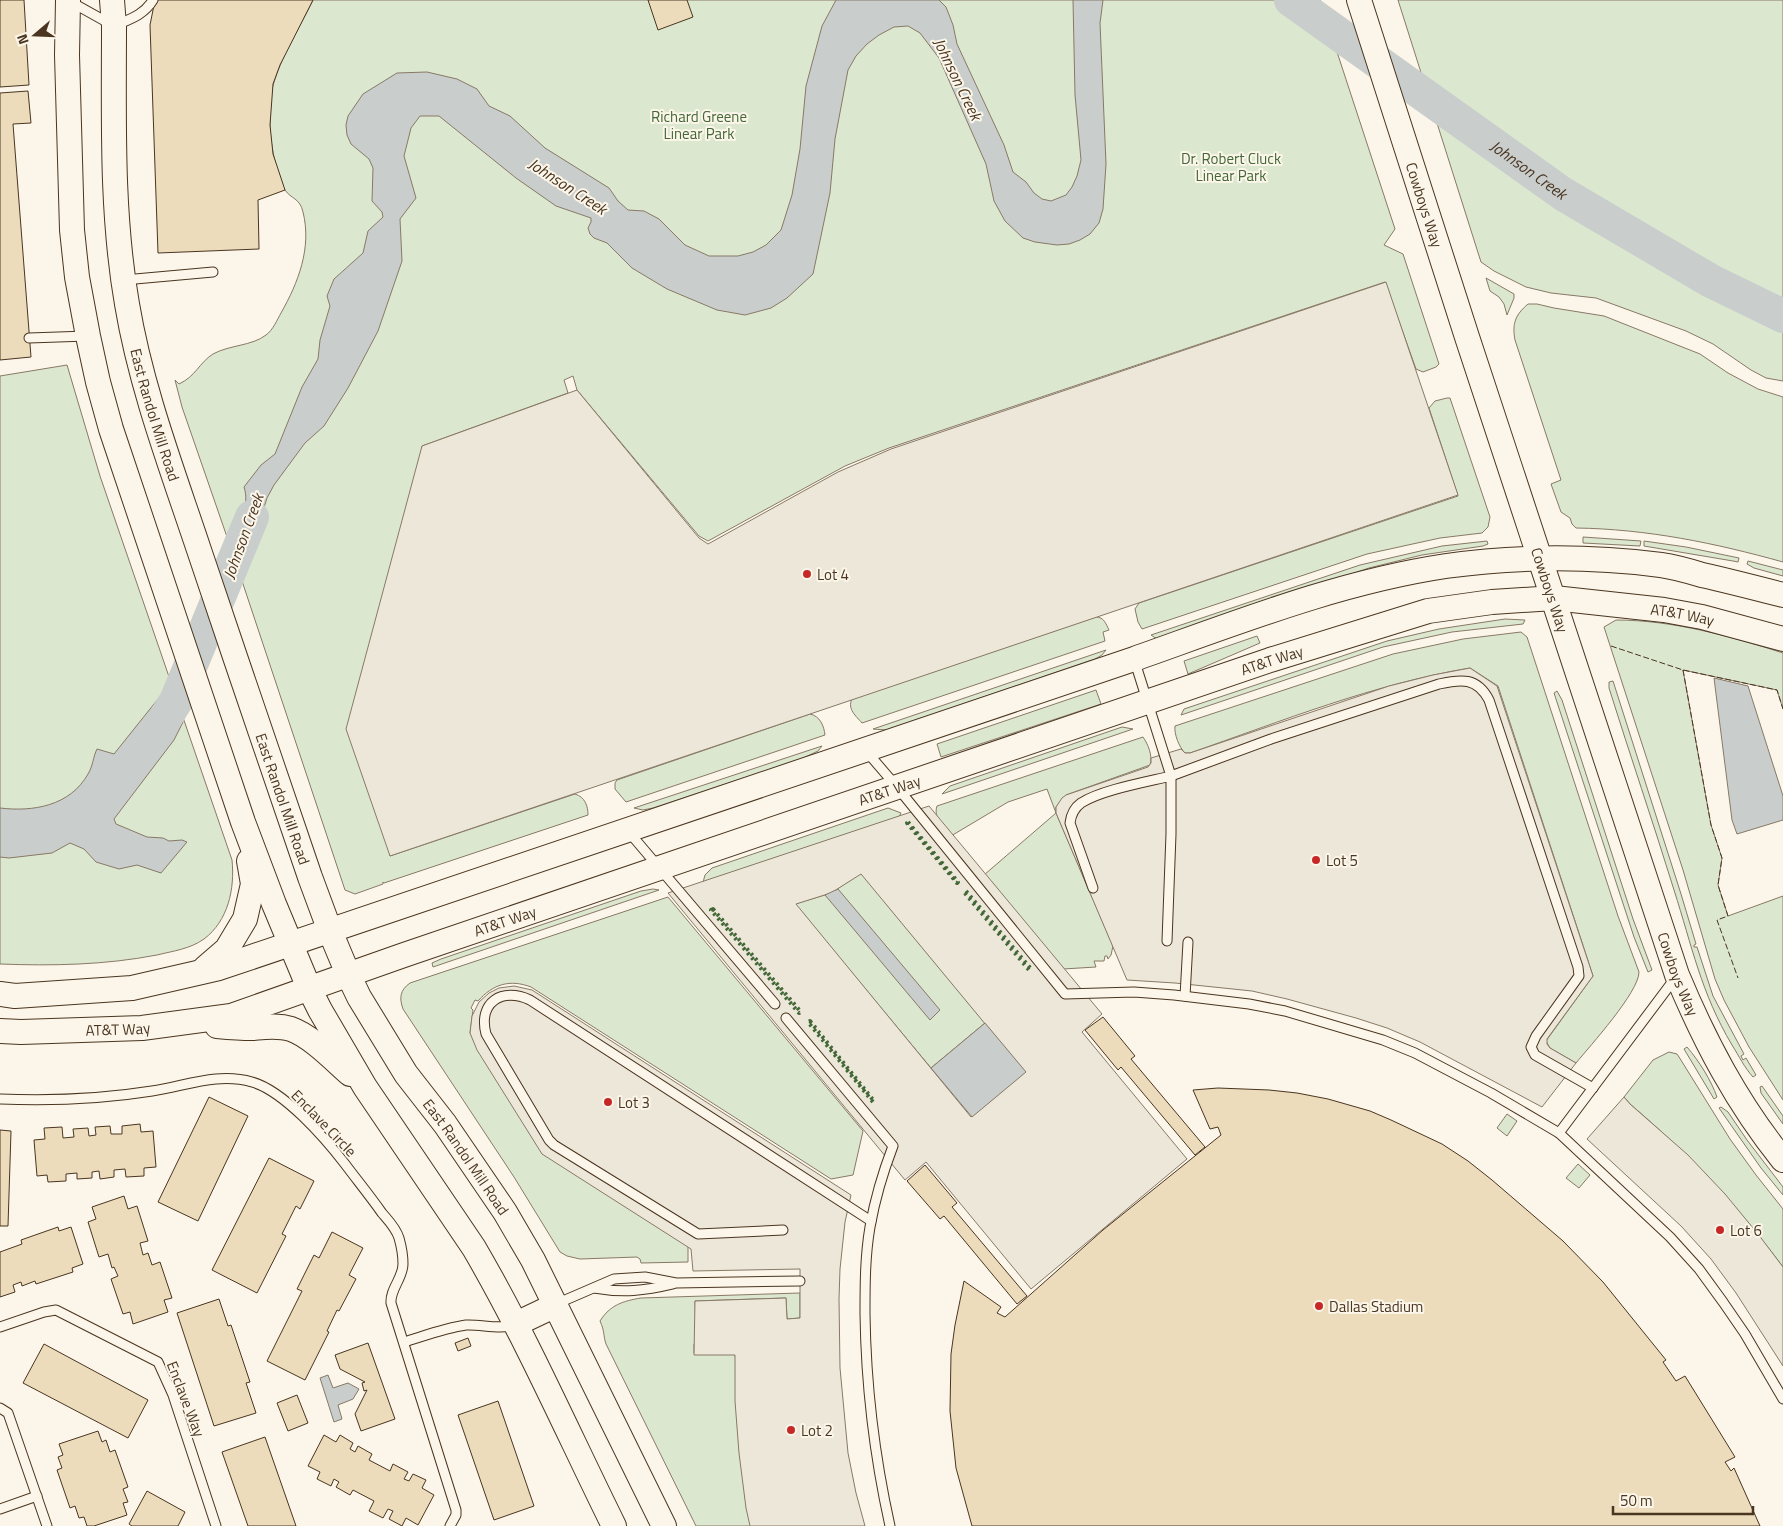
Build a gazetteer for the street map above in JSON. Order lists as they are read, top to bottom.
{
  "streets": {
    "main road": ["Cowboys Way", "East Randol Mill Road", "AT&T Way"],
    "lane": ["Enclave Circle", "Enclave Way"]
  },
  "crossings": [
    ["Cowboys Way", "AT&T Way"],
    ["East Randol Mill Road", "AT&T Way"]
  ],
  "water": ["Johnson Creek"],
  "parks": ["Richard Greene Linear Park", "Dr. Robert Cluck Linear Park"],
  "places": [
    "Lot 4",
    "Lot 5",
    "Lot 3",
    "Lot 6",
    "Dallas Stadium",
    "Lot 2"
  ],
  "scale_bar": "50 m",
  "north": "left"
}
